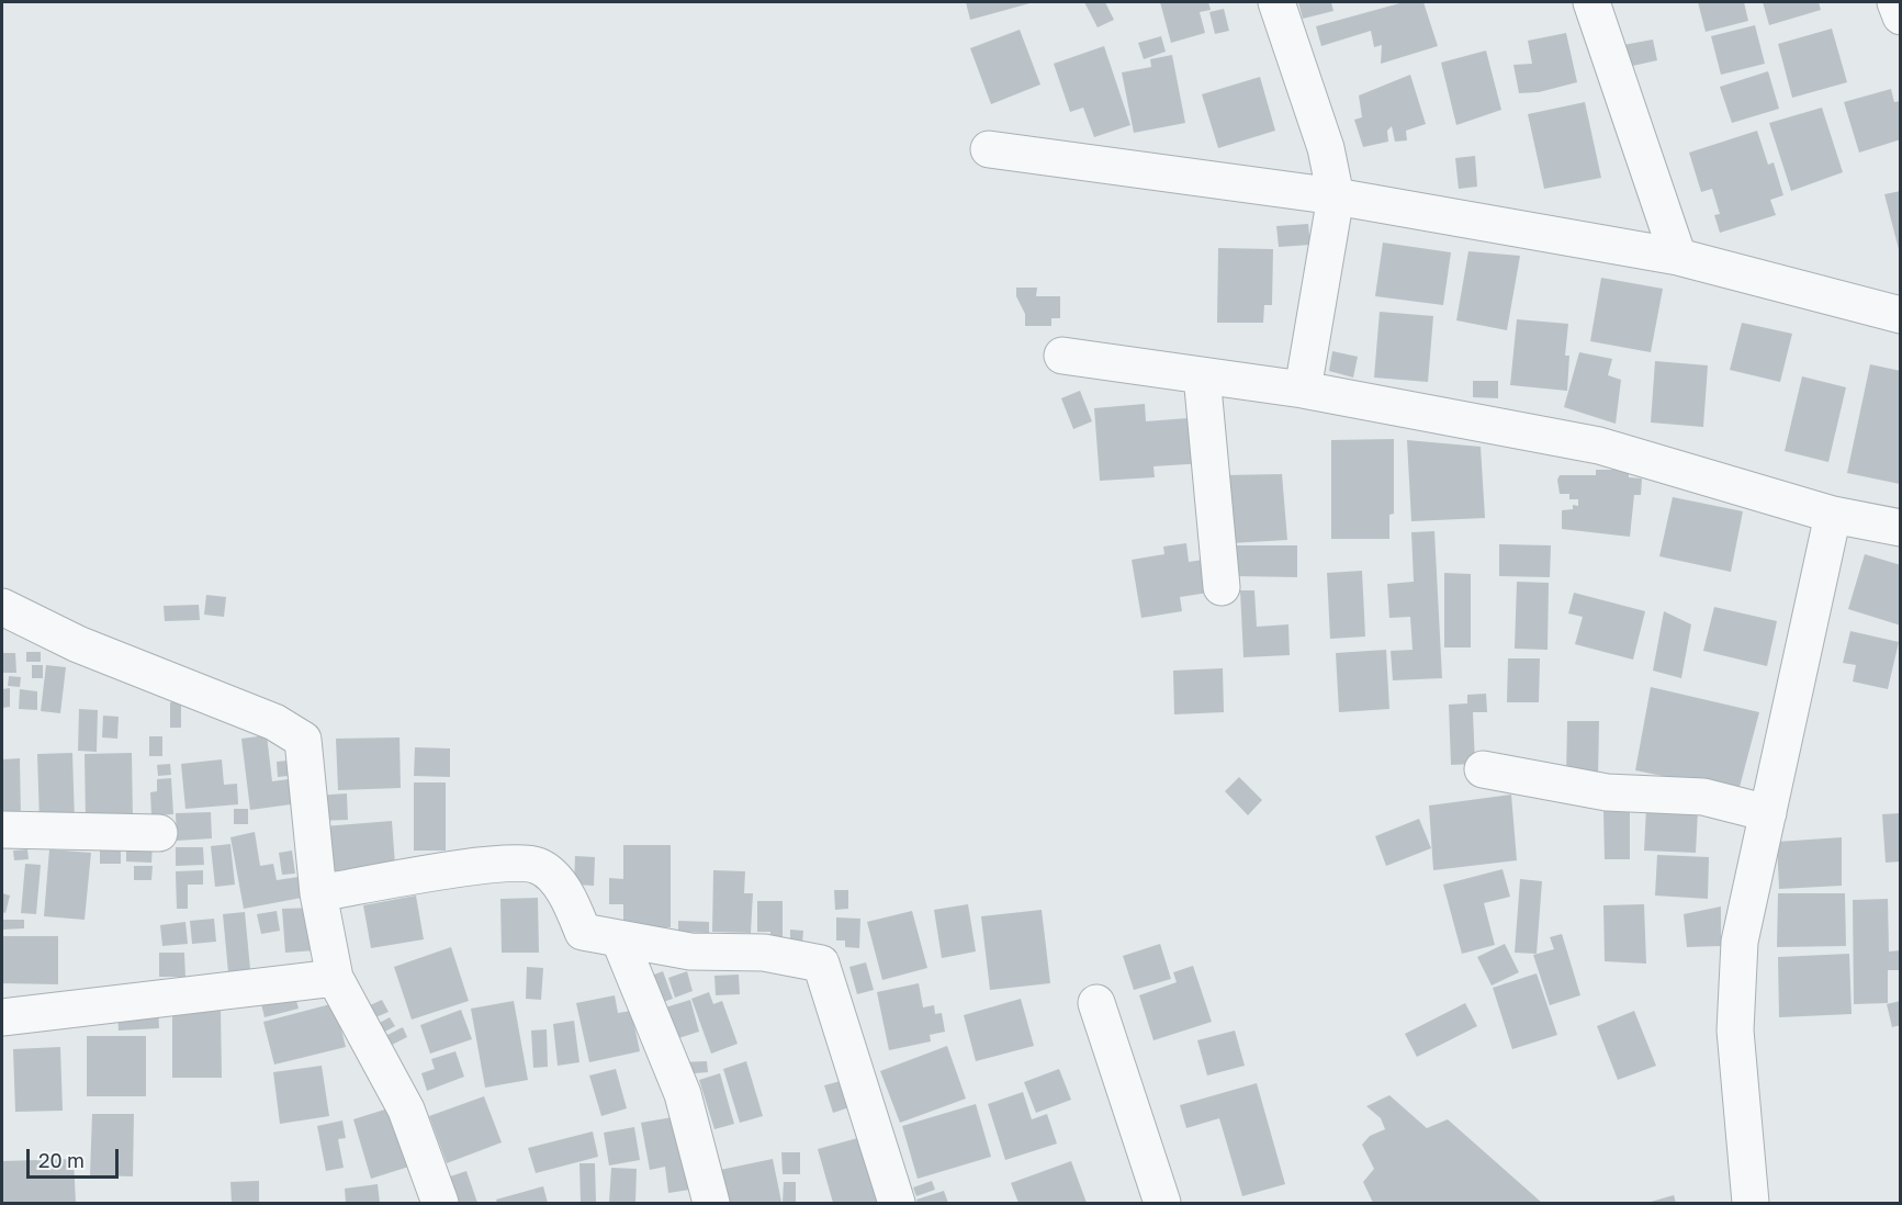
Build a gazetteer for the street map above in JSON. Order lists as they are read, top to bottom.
{
  "scale_bar": "20 m"
}
